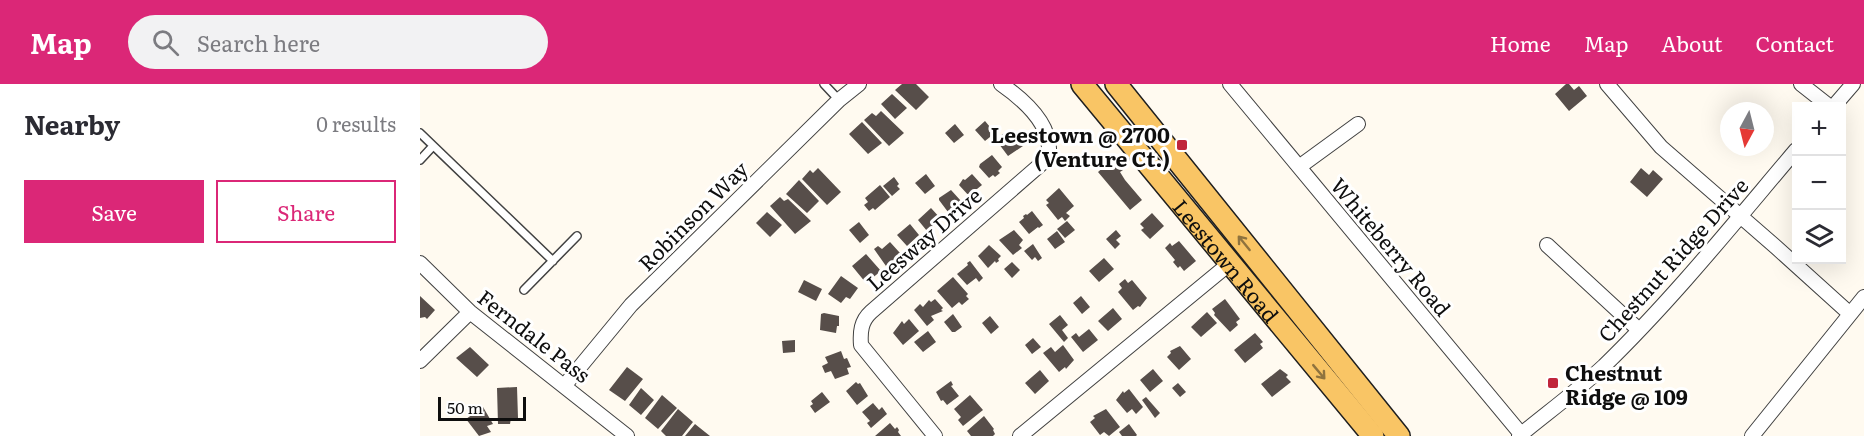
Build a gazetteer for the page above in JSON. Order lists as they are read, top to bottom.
{
  "streets": {
    "main road": ["Leestown Road"],
    "street": [
      "Robinson Way",
      "Leesway Drive",
      "Whiteberry Road",
      "Chestnut Ridge Drive",
      "Ferndale Pass"
    ]
  },
  "crossings": [
    ["Robinson Way", "Ferndale Pass"],
    ["Whiteberry Road", "Chestnut Ridge Drive"]
  ],
  "places": {
    "transit": ["Leestown @ 2700 (Venture Ct.)", "Chestnut Ridge @ 109"]
  },
  "scale_bar": "50 m",
  "north": "bottom",
  "page": {
    "header": "Map",
    "search": "Search here",
    "nav": [
      "Home",
      "Map",
      "About",
      "Contact"
    ],
    "heading": ["Nearby", "0 results"],
    "map_buttons": ["+", "−"],
    "buttons": ["Save", "Share"],
    "scale": "50 m"
  }
}
